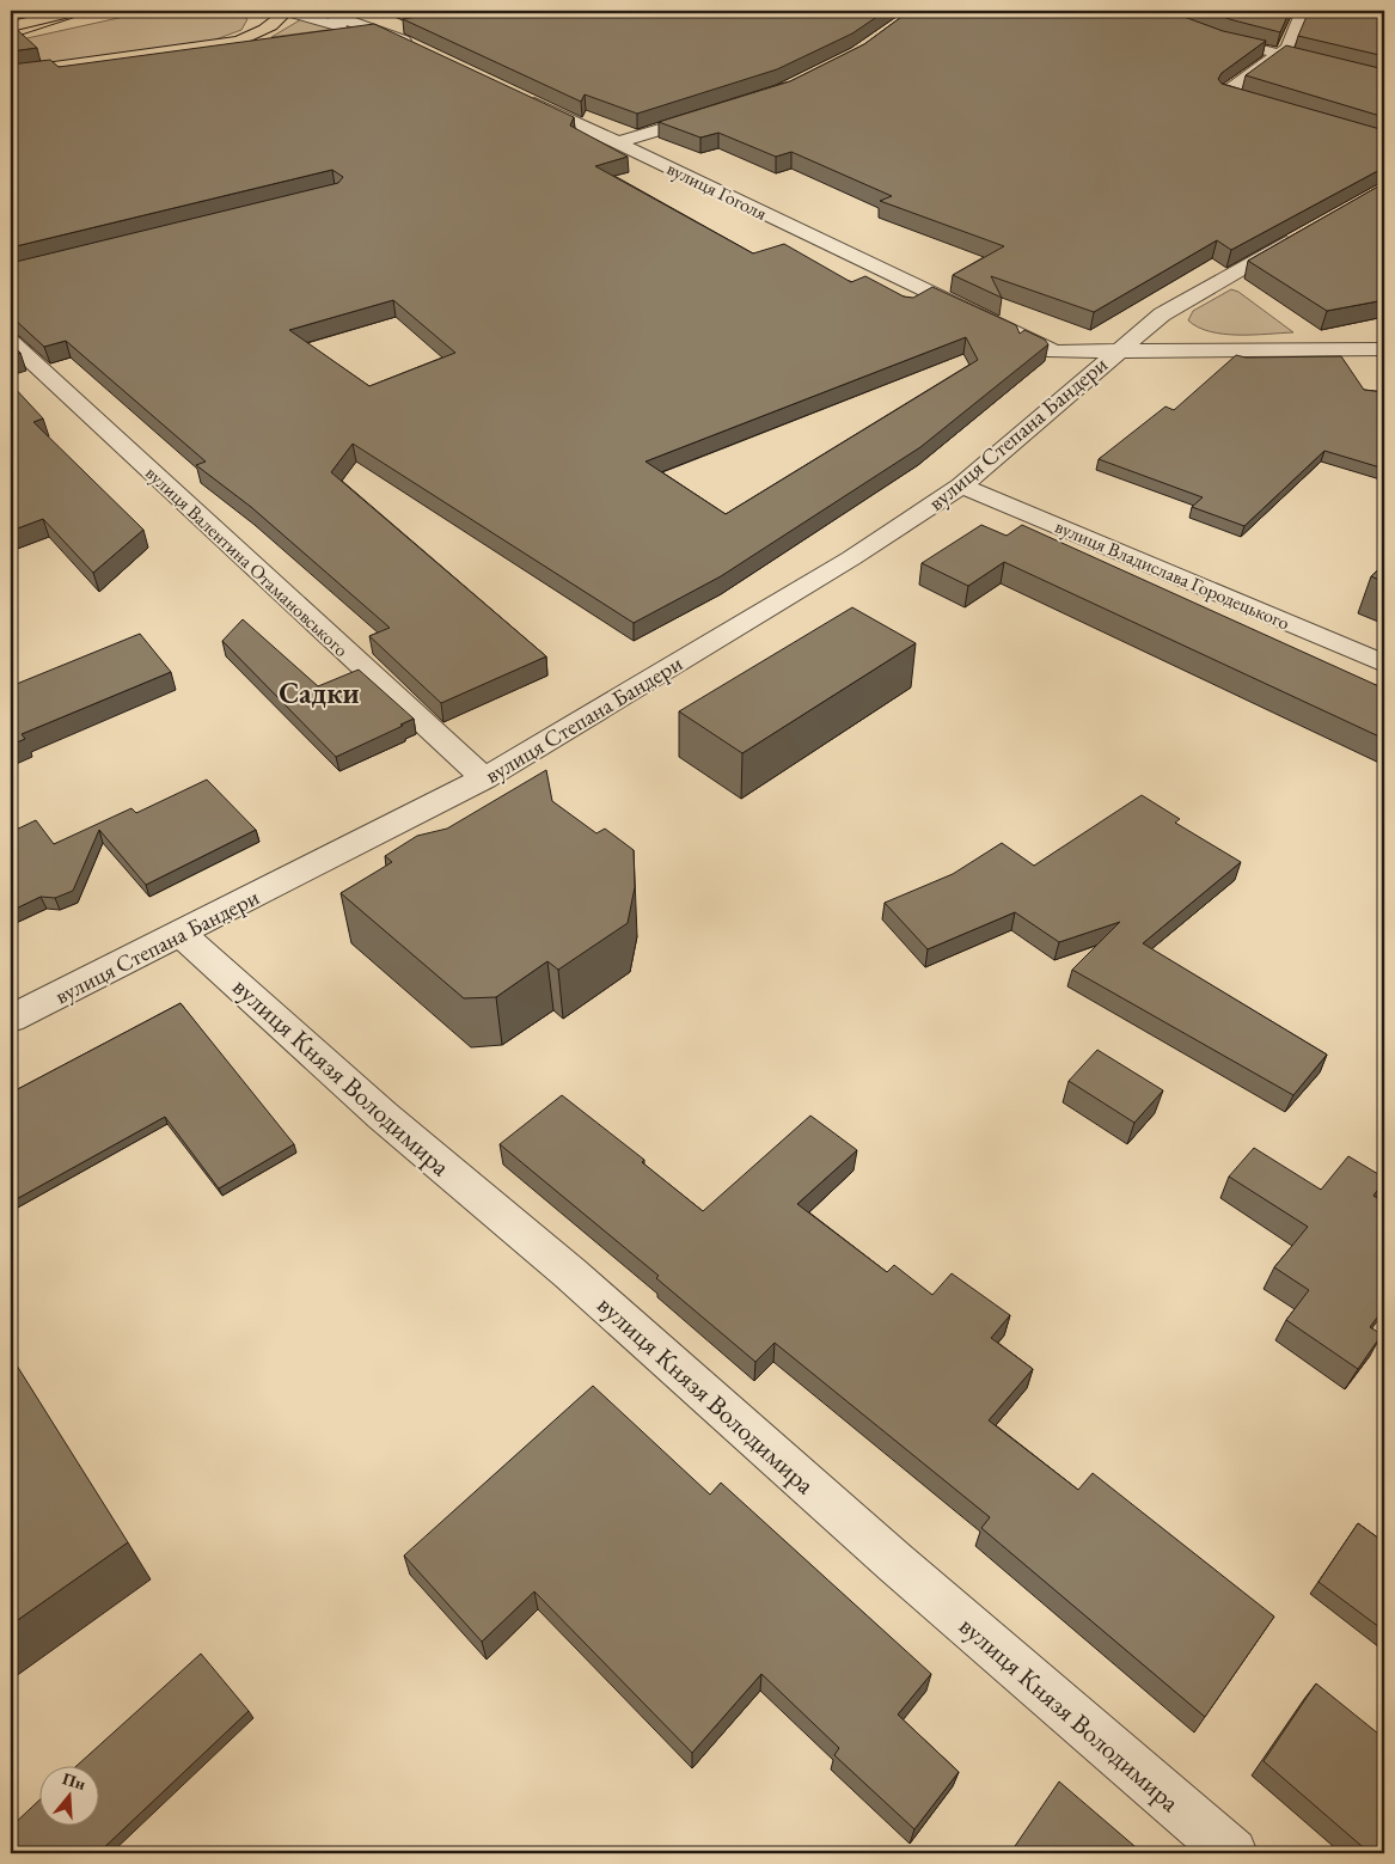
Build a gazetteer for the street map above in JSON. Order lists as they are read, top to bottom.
{
  "streets": {
    "street": [
      "вулиця Гоголя",
      "вулиця Степана Бандери",
      "вулиця Валентина Отамановського",
      "вулиця Владислава Городецького",
      "вулиця Князя Володимира"
    ]
  },
  "crossings": [
    ["вулиця Гоголя", "вулиця Степана Бандери"],
    ["вулиця Степана Бандери", "вулиця Валентина Отамановського"],
    ["вулиця Степана Бандери", "вулиця Владислава Городецького"],
    ["вулиця Степана Бандери", "вулиця Князя Володимира"]
  ],
  "districts": ["Садки"],
  "north": "top"
}
